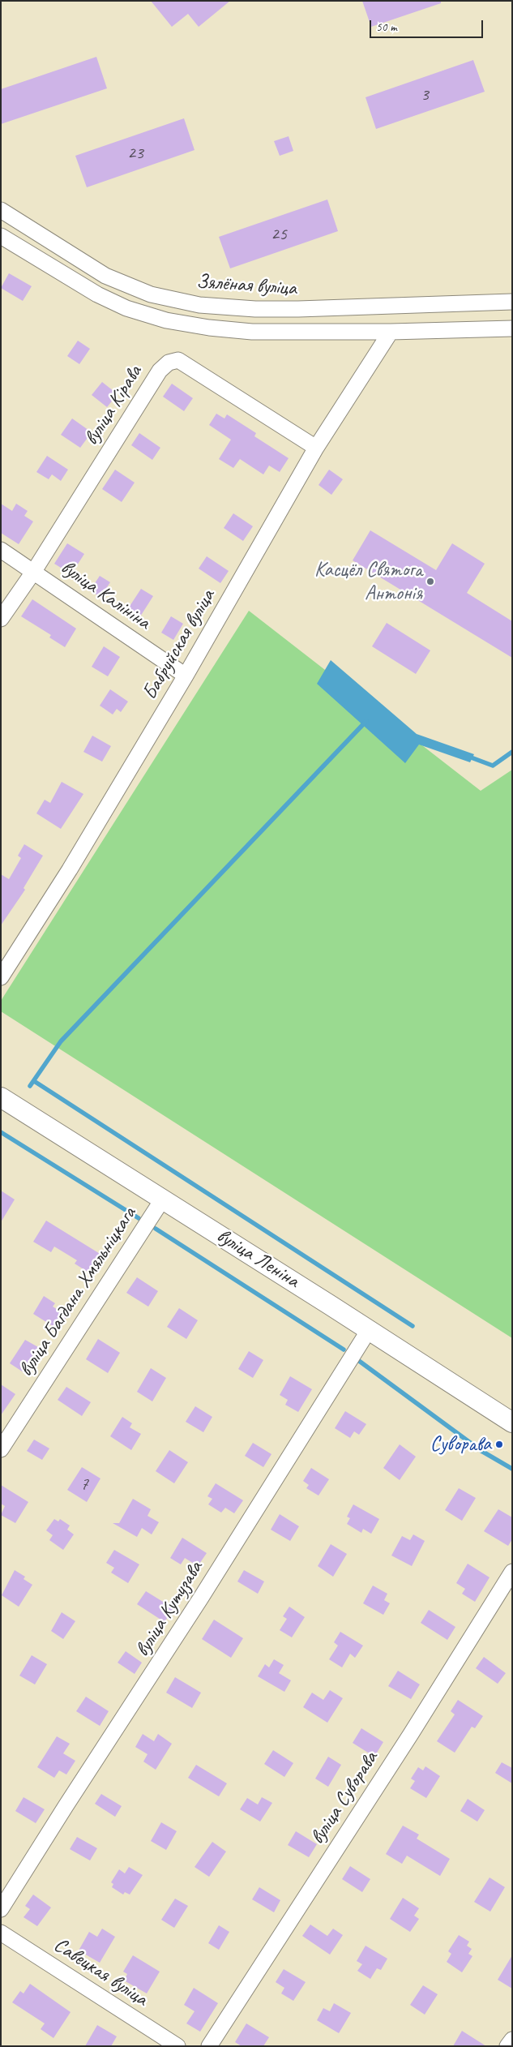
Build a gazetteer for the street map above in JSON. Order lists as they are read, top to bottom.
{
  "streets": {
    "main road": ["вуліца Леніна"],
    "street": [
      "Зялёная вуліца",
      "вуліца Кірава",
      "вуліца Калініна",
      "Бабруйская вуліца",
      "вуліца Багдана Хмяльніцкага",
      "вуліца Кутузава",
      "вуліца Суворава",
      "Савецкая вуліца"
    ]
  },
  "crossings": [
    ["вуліца Кірава", "вуліца Калініна"],
    ["вуліца Кірава", "Бабруйская вуліца"],
    ["вуліца Калініна", "Бабруйская вуліца"],
    ["вуліца Леніна", "вуліца Багдана Хмяльніцкага"],
    ["вуліца Леніна", "вуліца Кутузава"]
  ],
  "places": ["Касцёл Святога Антонія", "Суворава"],
  "house_numbers": [
    "3",
    "23",
    "25",
    "7"
  ],
  "scale_bar": "50 m"
}
